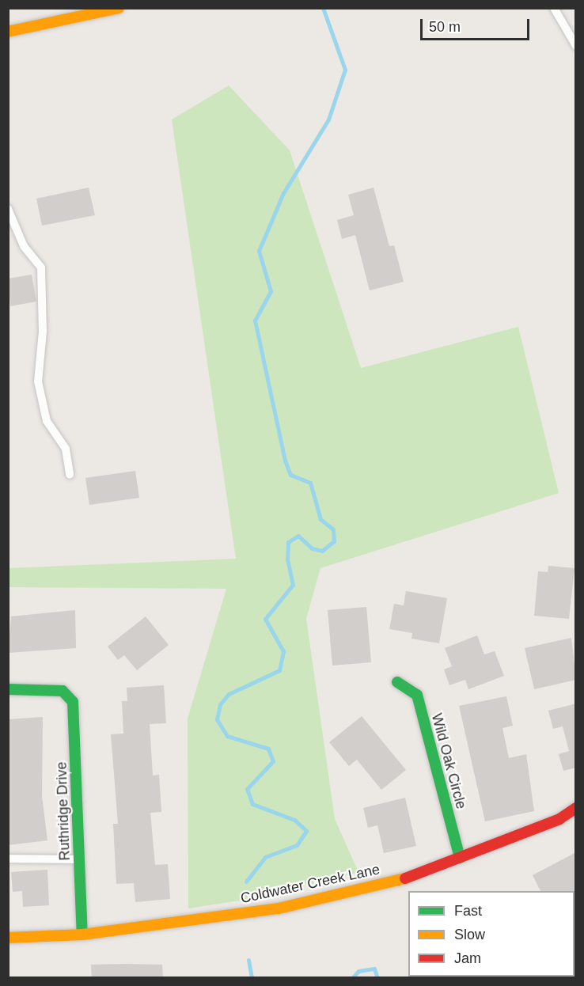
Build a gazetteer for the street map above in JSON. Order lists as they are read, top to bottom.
{
  "streets": {
    "street": ["Wild Oak Circle", "Ruthridge Drive", "Coldwater Creek Lane"]
  },
  "crossings": [
    ["Wild Oak Circle", "Coldwater Creek Lane"],
    ["Ruthridge Drive", "Coldwater Creek Lane"]
  ],
  "legend": ["Fast", "Slow", "Jam"],
  "scale_bar": "50 m"
}
